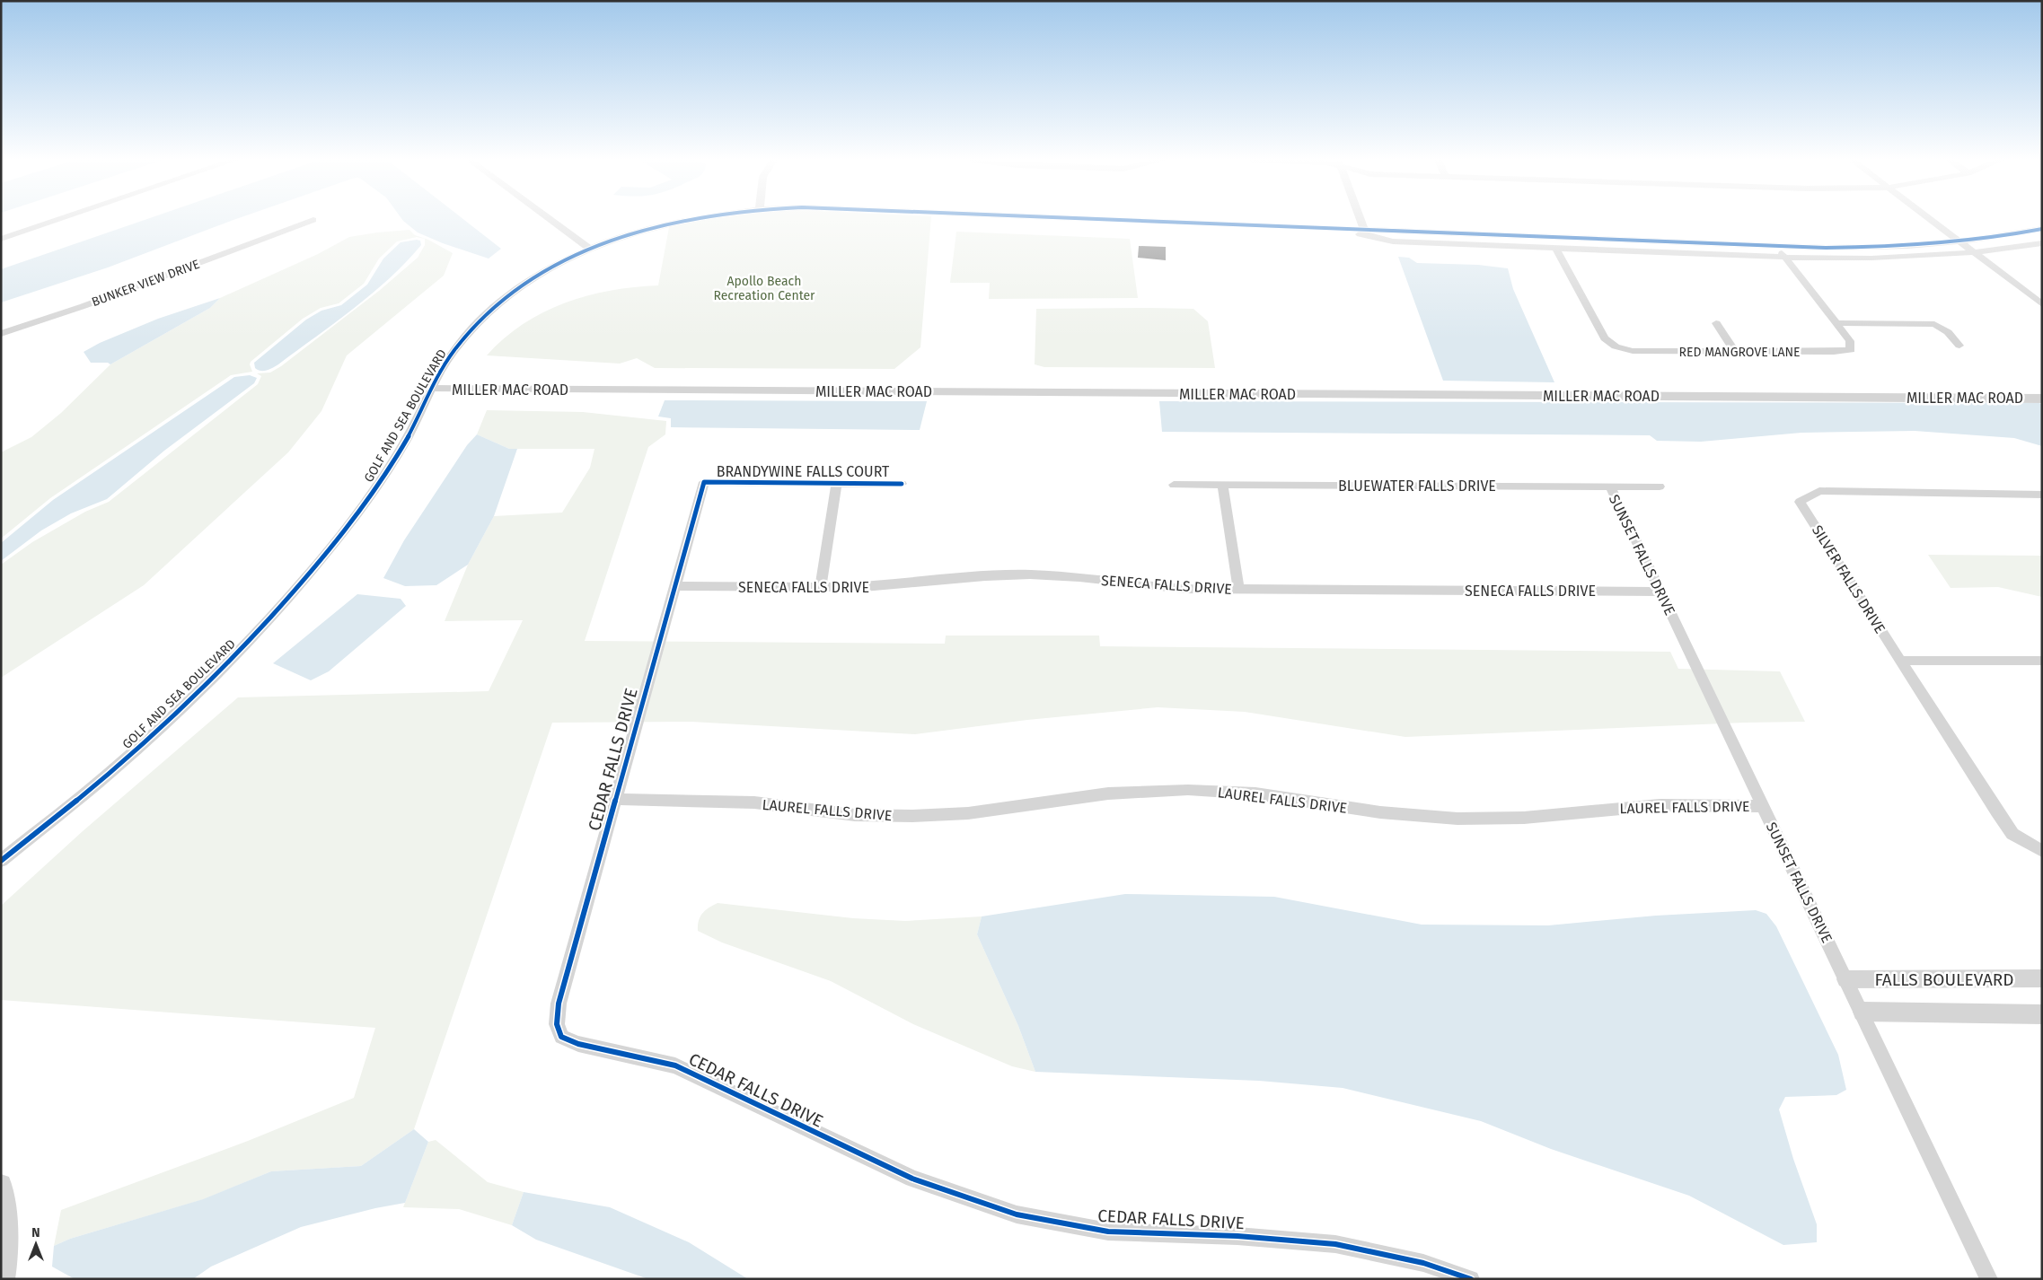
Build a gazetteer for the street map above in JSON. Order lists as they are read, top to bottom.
{
  "streets": {
    "street": [
      "BUNKER VIEW DRIVE",
      "RED MANGROVE LANE",
      "MILLER MAC ROAD",
      "GOLF AND SEA BOULEVARD",
      "BRANDYWINE FALLS COURT",
      "BLUEWATER FALLS DRIVE",
      "SUNSET FALLS DRIVE",
      "SILVER FALLS DRIVE",
      "SENECA FALLS DRIVE",
      "CEDAR FALLS DRIVE",
      "LAUREL FALLS DRIVE",
      "FALLS BOULEVARD"
    ]
  },
  "crossings": [
    ["RED MANGROVE LANE", "GOLF AND SEA BOULEVARD"],
    ["MILLER MAC ROAD", "GOLF AND SEA BOULEVARD"],
    ["BRANDYWINE FALLS COURT", "CEDAR FALLS DRIVE"],
    ["BLUEWATER FALLS DRIVE", "SUNSET FALLS DRIVE"],
    ["SUNSET FALLS DRIVE", "SENECA FALLS DRIVE"],
    ["SUNSET FALLS DRIVE", "LAUREL FALLS DRIVE"],
    ["SUNSET FALLS DRIVE", "FALLS BOULEVARD"],
    ["SENECA FALLS DRIVE", "CEDAR FALLS DRIVE"],
    ["CEDAR FALLS DRIVE", "LAUREL FALLS DRIVE"]
  ],
  "parks": ["Apollo Beach Recreation Center"],
  "north": "top"
}
